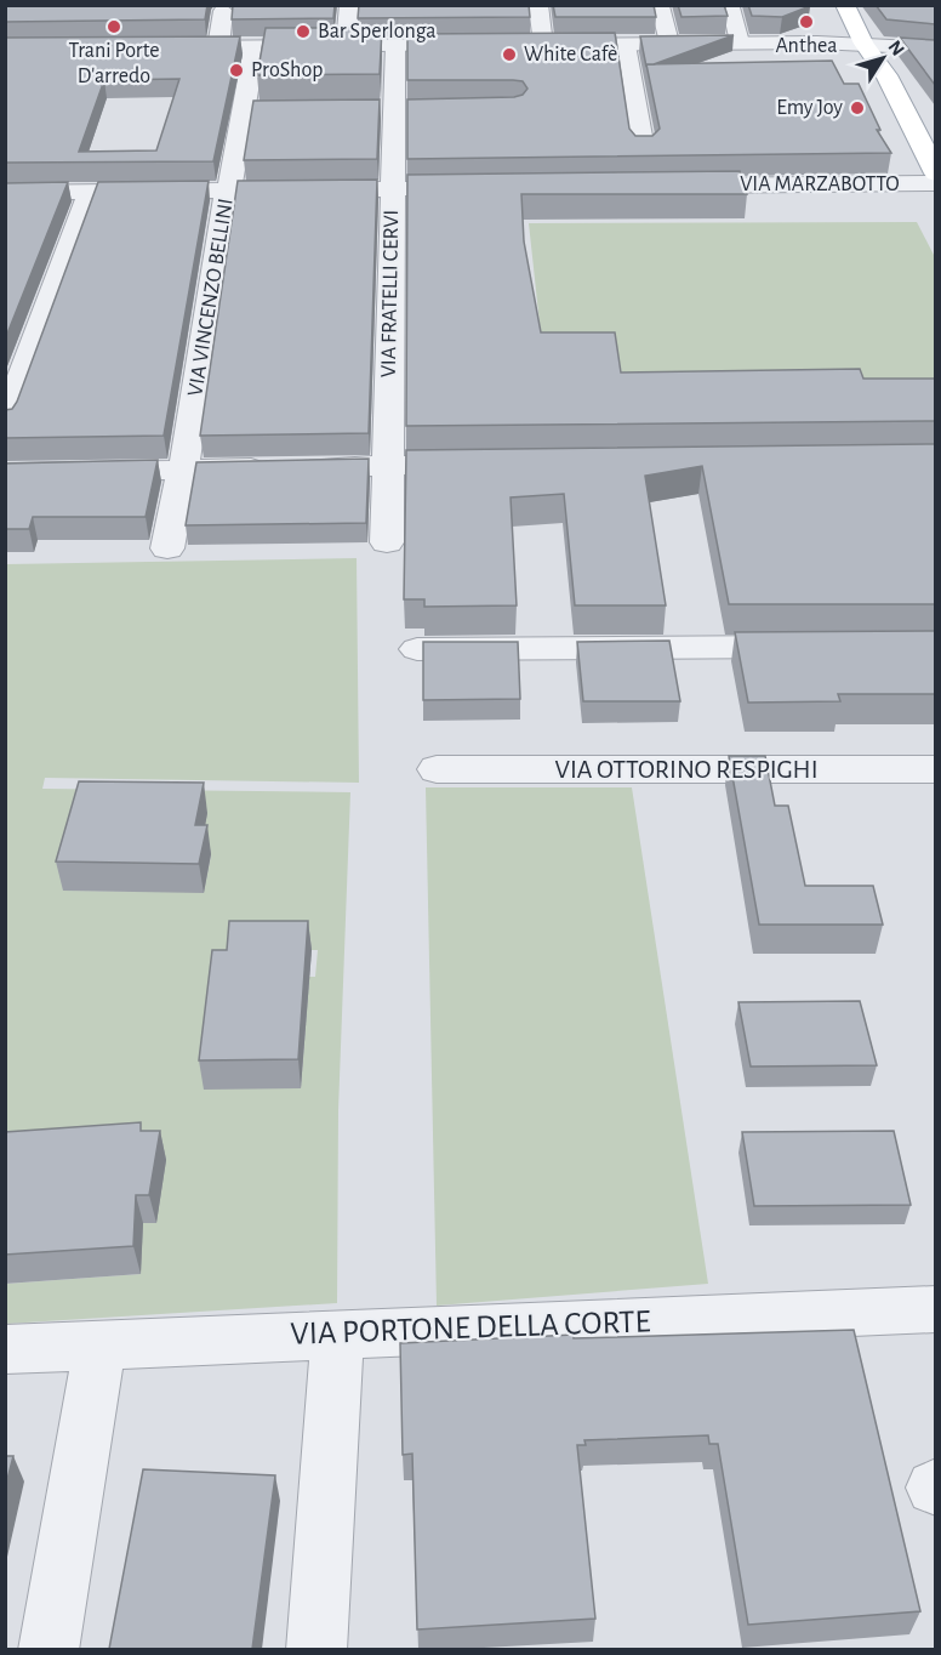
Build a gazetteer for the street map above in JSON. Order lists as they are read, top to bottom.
{
  "streets": {
    "street": [
      "VIA MARZABOTTO",
      "VIA FRATELLI CERVI",
      "VIA VINCENZO BELLINI",
      "VIA OTTORINO RESPIGHI",
      "VIA PORTONE DELLA CORTE"
    ]
  },
  "places": [
    "Anthea",
    "Trani Porte D'arredo",
    "Bar Sperlonga",
    "White Cafè",
    "ProShop",
    "Emy Joy"
  ],
  "north": "top right"
}
